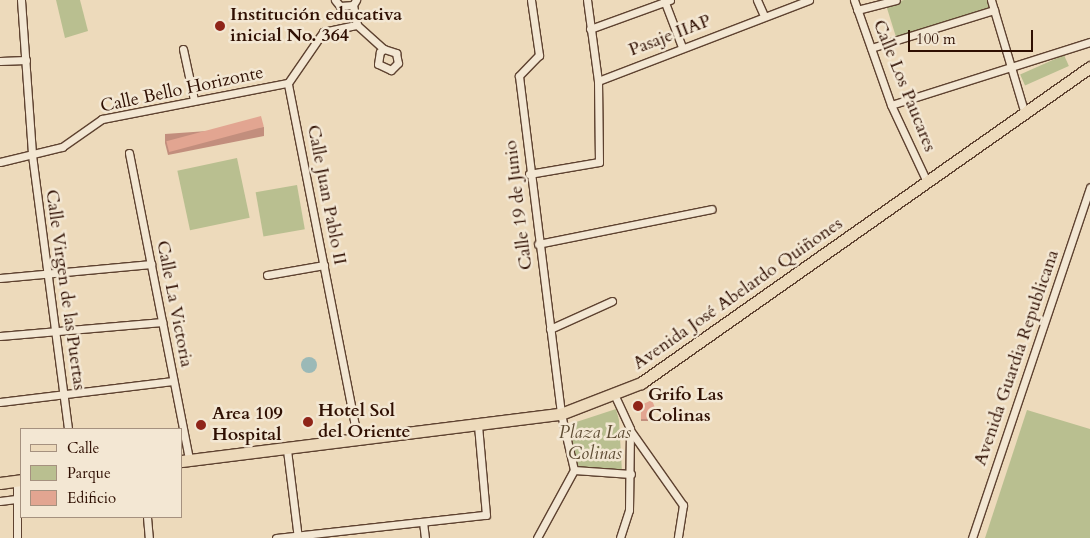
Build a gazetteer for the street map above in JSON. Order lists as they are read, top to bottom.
{
  "streets": {
    "main road": ["Avenida José Abelardo Quiñones"],
    "street": [
      "Pasaje IIAP",
      "Calle Los Paucares",
      "Calle Bello Horizonte",
      "Calle Juan Pablo II",
      "Calle 19 de Junio",
      "Calle Virgen de las Puertas",
      "Calle La Victoria",
      "Avenida Guardia Republicana"
    ]
  },
  "crossings": [
    ["Calle Los Paucares", "Avenida José Abelardo Quiñones"],
    ["Calle Bello Horizonte", "Calle Juan Pablo II"],
    ["Calle Bello Horizonte", "Calle Virgen de las Puertas"],
    ["Calle Juan Pablo II", "Avenida José Abelardo Quiñones"],
    ["Calle 19 de Junio", "Avenida José Abelardo Quiñones"],
    ["Avenida José Abelardo Quiñones", "Calle La Victoria"]
  ],
  "parks": ["Plaza Las Colinas"],
  "places": [
    "Institución educativa inicial No. 364",
    "Grifo Las Colinas",
    "Hotel Sol del Oriente",
    "Area 109 Hospital"
  ],
  "legend": ["Calle", "Parque", "Edificio"],
  "scale_bar": "100 m"
}
